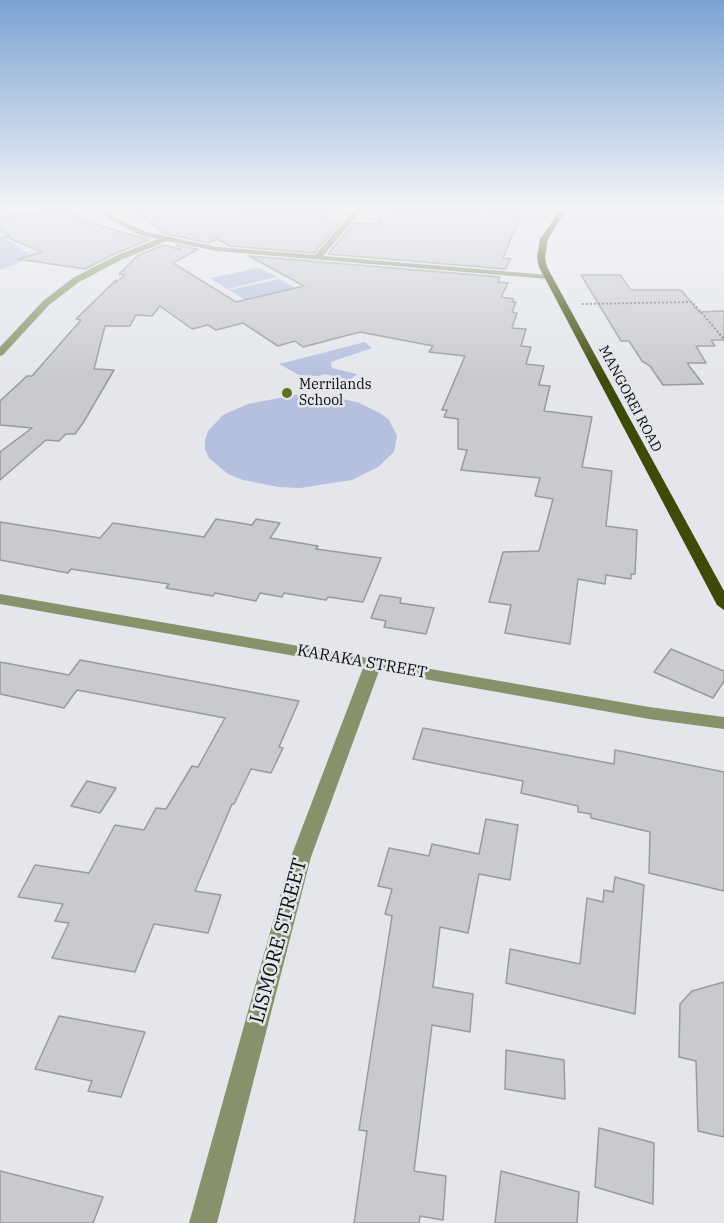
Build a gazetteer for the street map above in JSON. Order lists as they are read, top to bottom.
{
  "streets": {
    "main road": ["MANGOREI ROAD"],
    "street": ["KARAKA STREET", "LISMORE STREET"]
  },
  "crossings": [
    ["KARAKA STREET", "LISMORE STREET"]
  ],
  "places": ["Merrilands School"]
}
